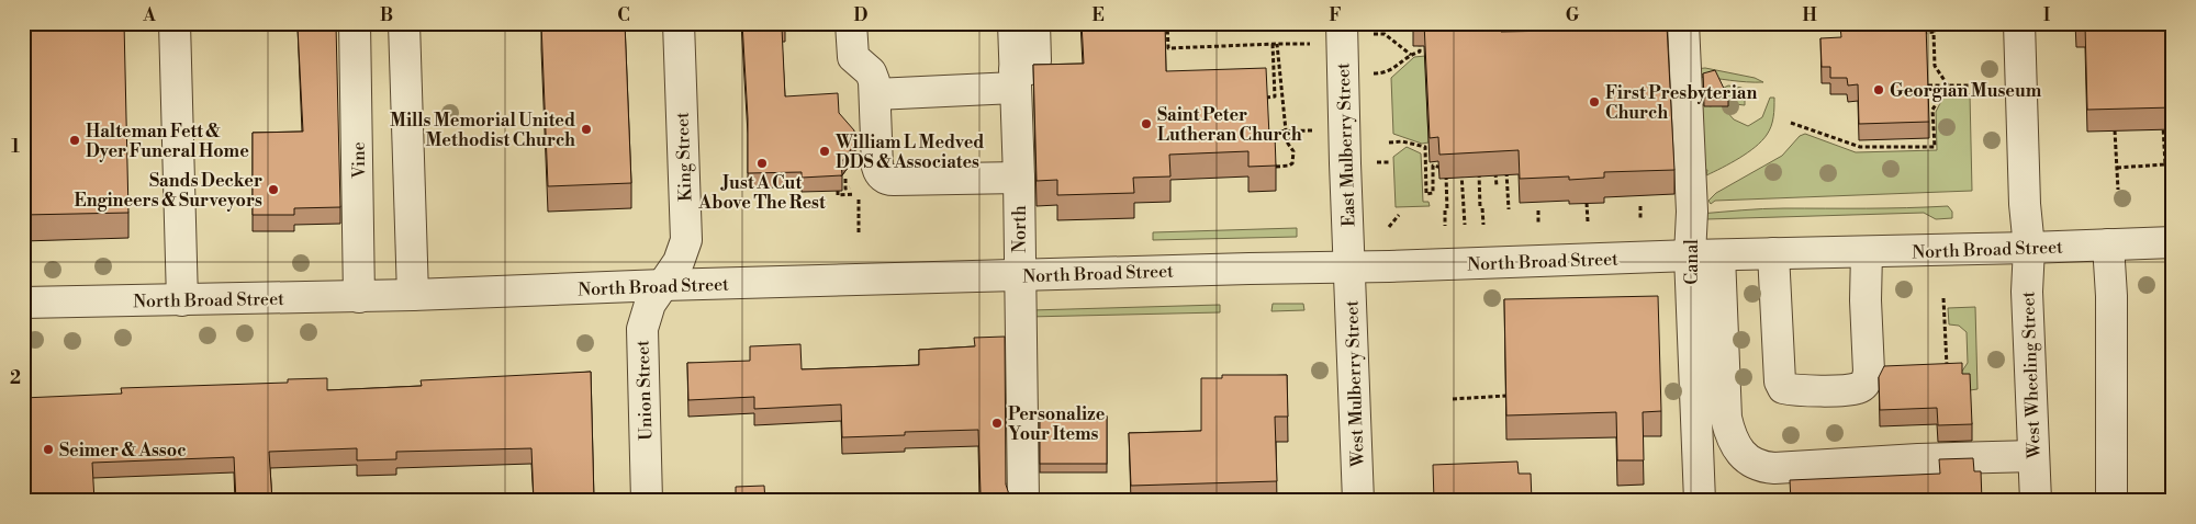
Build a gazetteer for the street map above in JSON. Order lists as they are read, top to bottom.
{
  "streets": {
    "street": [
      "East Mulberry Street",
      "King Street",
      "Vine",
      "North",
      "North Broad Street",
      "Canal",
      "West Wheeling Street",
      "West Mulberry Street",
      "Union Street"
    ]
  },
  "crossings": [
    ["East Mulberry Street", "North Broad Street"],
    ["East Mulberry Street", "West Mulberry Street"],
    ["King Street", "North Broad Street"],
    ["King Street", "Union Street"],
    ["Vine", "North Broad Street"],
    ["North", "North Broad Street"],
    ["North Broad Street", "Canal"],
    ["North Broad Street", "West Wheeling Street"],
    ["North Broad Street", "West Mulberry Street"],
    ["North Broad Street", "Union Street"]
  ],
  "places": [
    "Georgian Museum",
    "First Presbyterian Church",
    "Saint Peter Lutheran Church",
    "Mills Memorial United Methodist Church",
    "Halteman Fett & Dyer Funeral Home",
    "William L Medved DDS & Associates",
    "Just A Cut Above The Rest",
    "Sands Decker Engineers & Surveyors",
    "Personalize Your Items",
    "Seimer & Assoc"
  ],
  "grid": {
    "columns": [
      "A",
      "B",
      "C",
      "D",
      "E",
      "F",
      "G",
      "H",
      "I"
    ],
    "rows": ["1", "2"]
  }
}
